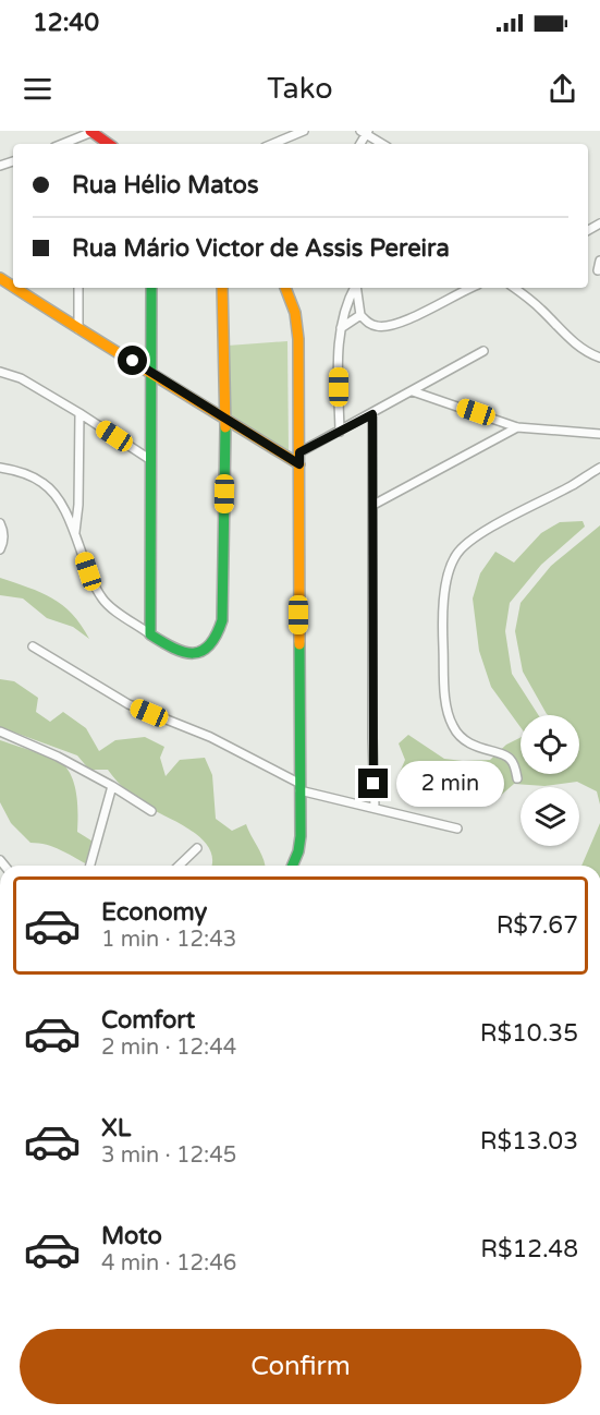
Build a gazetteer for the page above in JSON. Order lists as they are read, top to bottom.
{
  "page": {
    "status": "12:40",
    "header": "Tako",
    "banner": ["Rua Hélio Matos", "Rua Mário Victor de Assis Pereira"],
    "bubble": "2 min",
    "list": [
      {
        "name": "Economy",
        "note": "1 min · 12:43",
        "value": "R$7.67"
      },
      {
        "name": "Comfort",
        "note": "2 min · 12:44",
        "value": "R$10.35"
      },
      {
        "name": "XL",
        "note": "3 min · 12:45",
        "value": "R$13.03"
      },
      {
        "name": "Moto",
        "note": "4 min · 12:46",
        "value": "R$12.48"
      }
    ],
    "buttons": "Confirm"
  }
}
